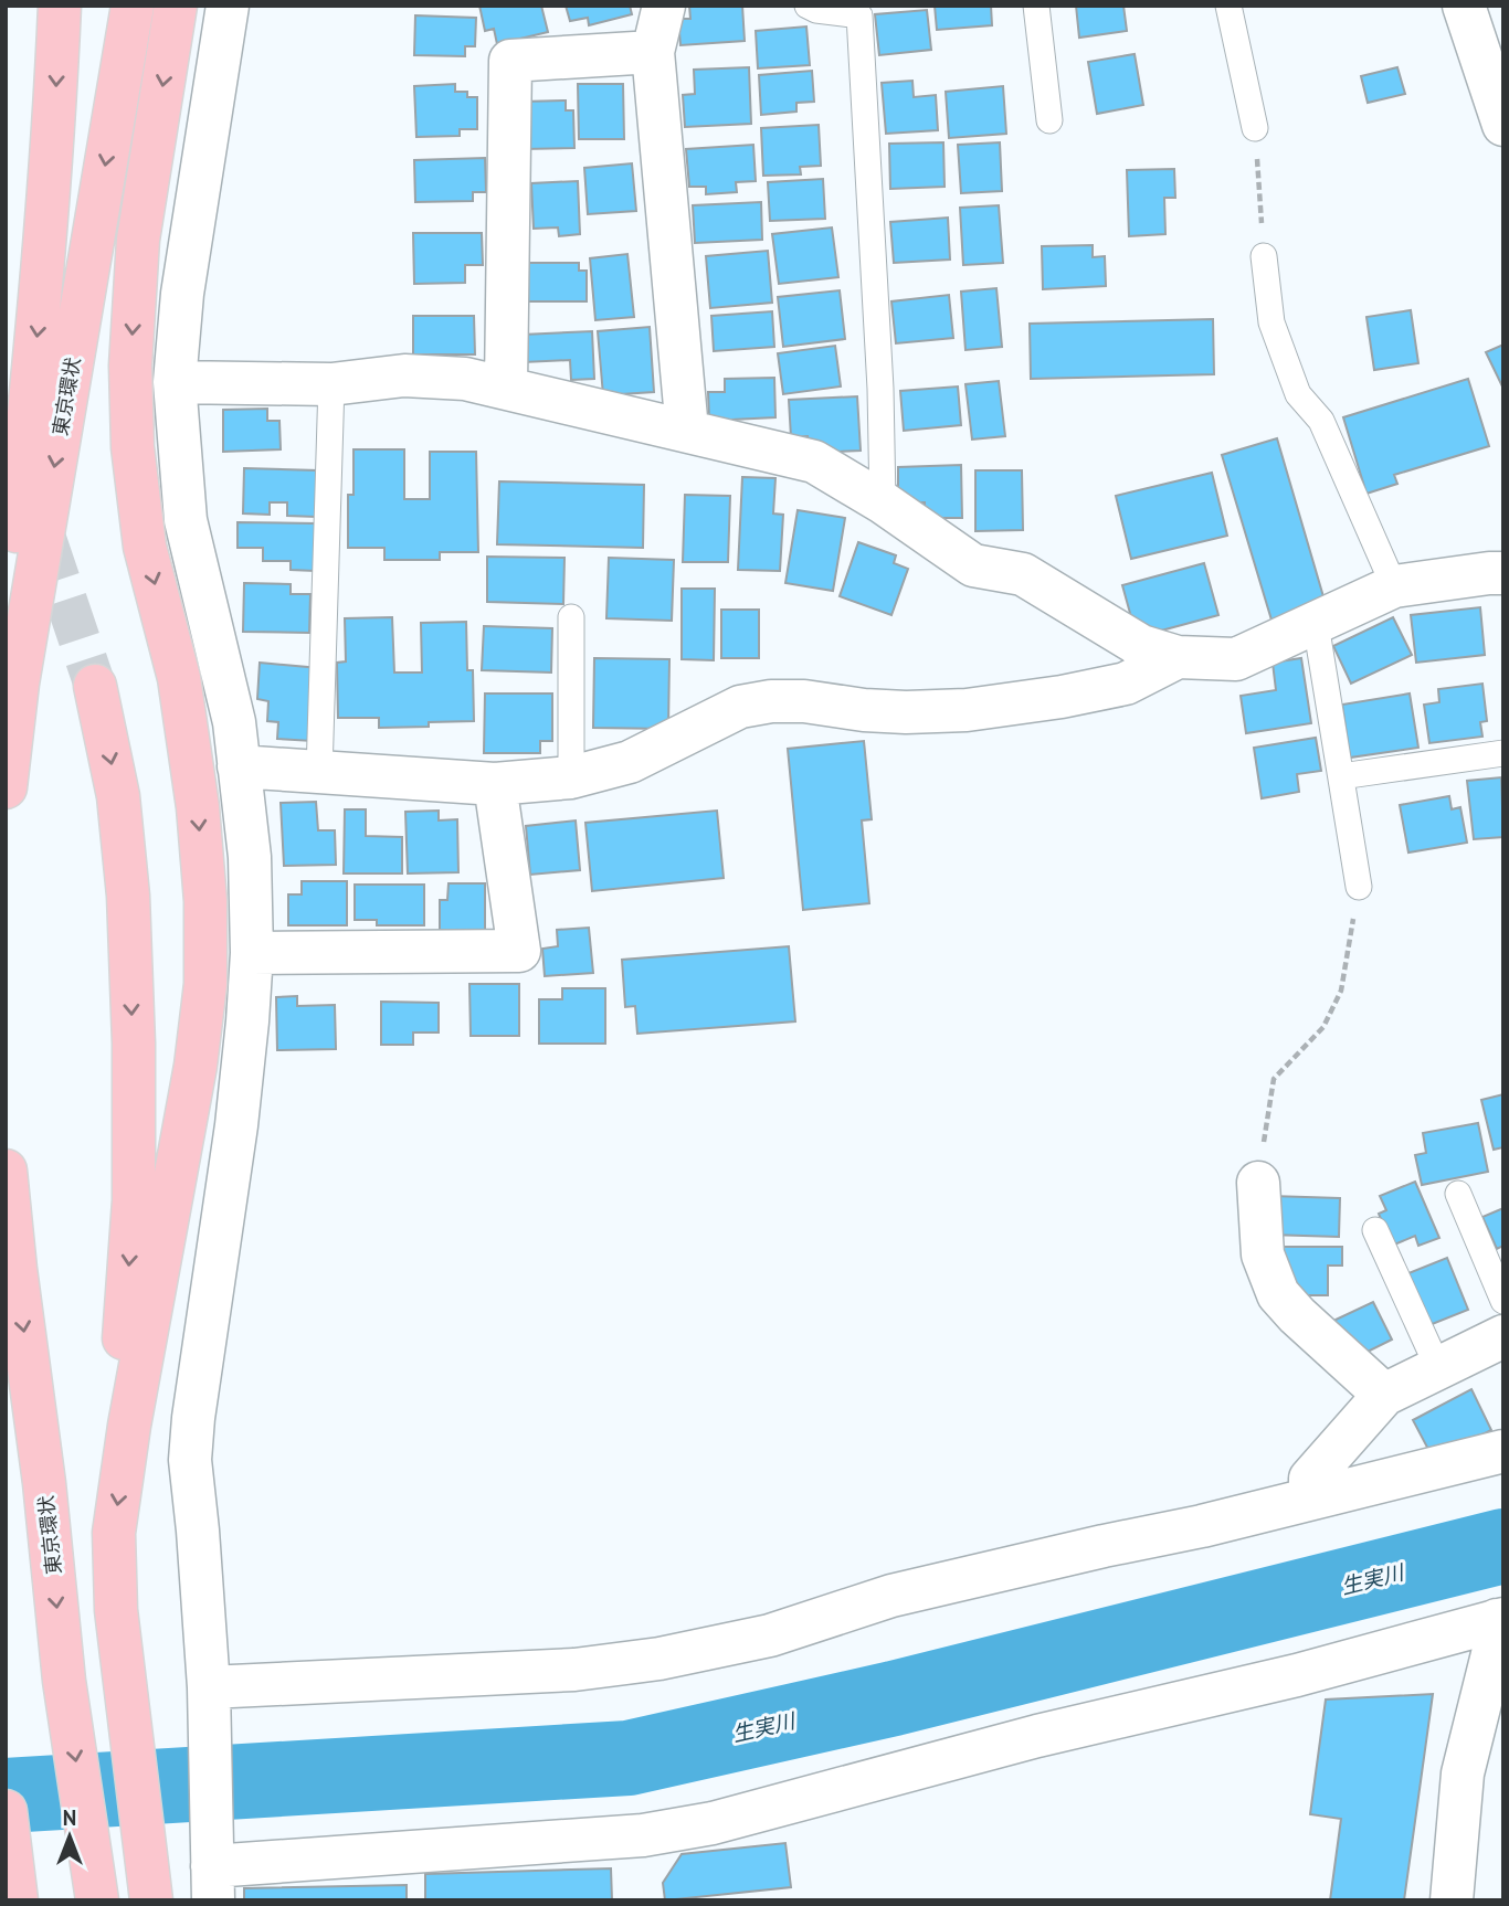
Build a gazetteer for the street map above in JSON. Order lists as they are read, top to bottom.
{
  "streets": {
    "highway": ["東京環状"]
  },
  "water": ["生実川"],
  "north": "top"
}
